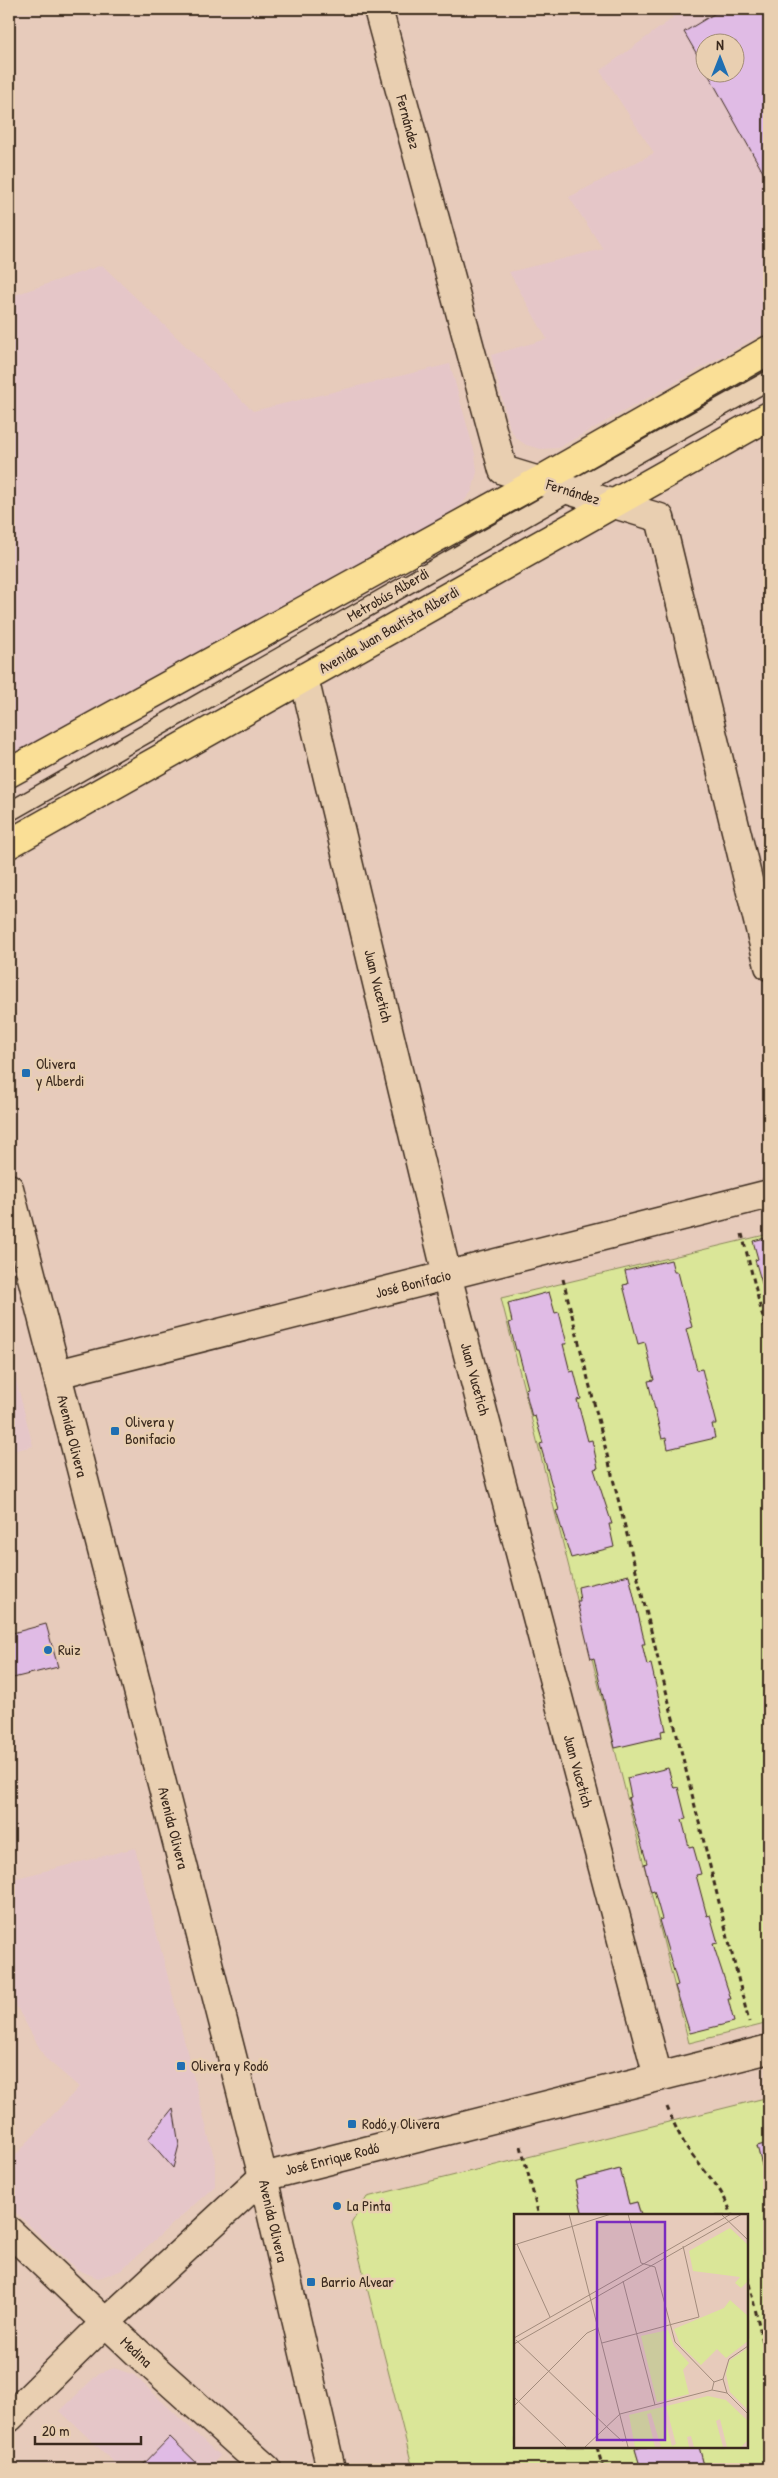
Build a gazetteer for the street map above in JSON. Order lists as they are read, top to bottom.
{
  "streets": {
    "main road": ["Avenida Juan Bautista Alberdi"],
    "street": [
      "Fernández",
      "Juan Vucetich",
      "José Bonifacio",
      "Avenida Olivera",
      "José Enrique Rodó",
      "Medina"
    ],
    "lane": ["Metrobús Alberdi"]
  },
  "crossings": [
    ["Fernández", "Metrobús Alberdi"],
    ["Fernández", "Avenida Juan Bautista Alberdi"],
    ["Avenida Juan Bautista Alberdi", "Juan Vucetich"],
    ["Juan Vucetich", "José Bonifacio"],
    ["Juan Vucetich", "José Enrique Rodó"],
    ["José Bonifacio", "Avenida Olivera"],
    ["Avenida Olivera", "José Enrique Rodó"],
    ["José Enrique Rodó", "Medina"]
  ],
  "places": {
    "transit": [
      "Olivera y Alberdi",
      "Olivera y Bonifacio",
      "Olivera y Rodó",
      "Rodó y Olivera",
      "Barrio Alvear"
    ],
    "other": ["Ruiz", "La Pinta"]
  },
  "scale_bar": "20 m",
  "north": "top"
}
